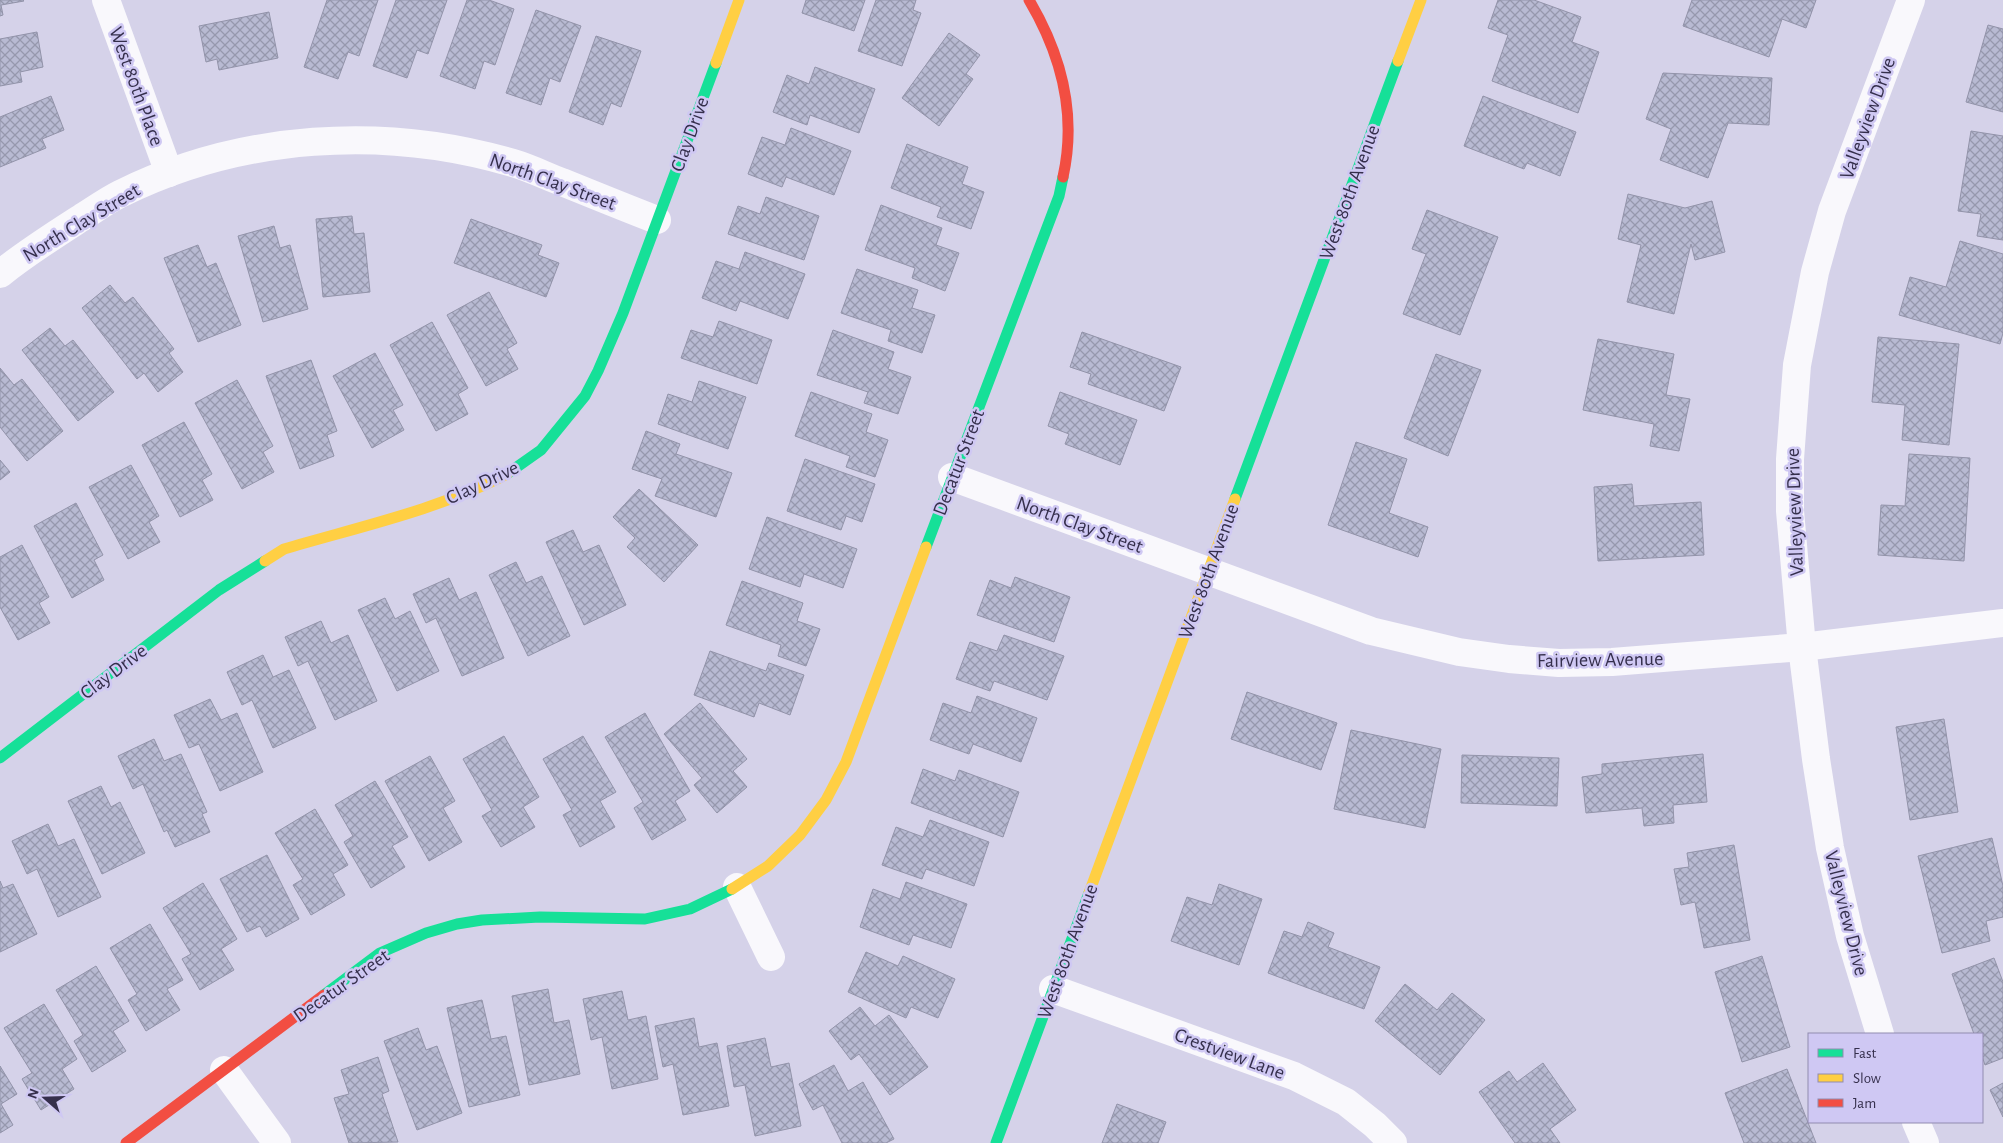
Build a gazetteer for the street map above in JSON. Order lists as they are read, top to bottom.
{
  "streets": {
    "street": [
      "West 80th Place",
      "Valleyview Drive",
      "Clay Drive",
      "North Clay Street",
      "West 80th Avenue",
      "Decatur Street",
      "Fairview Avenue",
      "Crestview Lane"
    ]
  },
  "crossings": [
    ["West 80th Place", "North Clay Street"],
    ["Valleyview Drive", "Fairview Avenue"],
    ["Clay Drive", "North Clay Street"],
    ["North Clay Street", "West 80th Avenue"],
    ["North Clay Street", "Decatur Street"],
    ["North Clay Street", "Fairview Avenue"],
    ["West 80th Avenue", "Fairview Avenue"],
    ["West 80th Avenue", "Crestview Lane"]
  ],
  "legend": ["Fast", "Slow", "Jam"],
  "north": "left"
}
